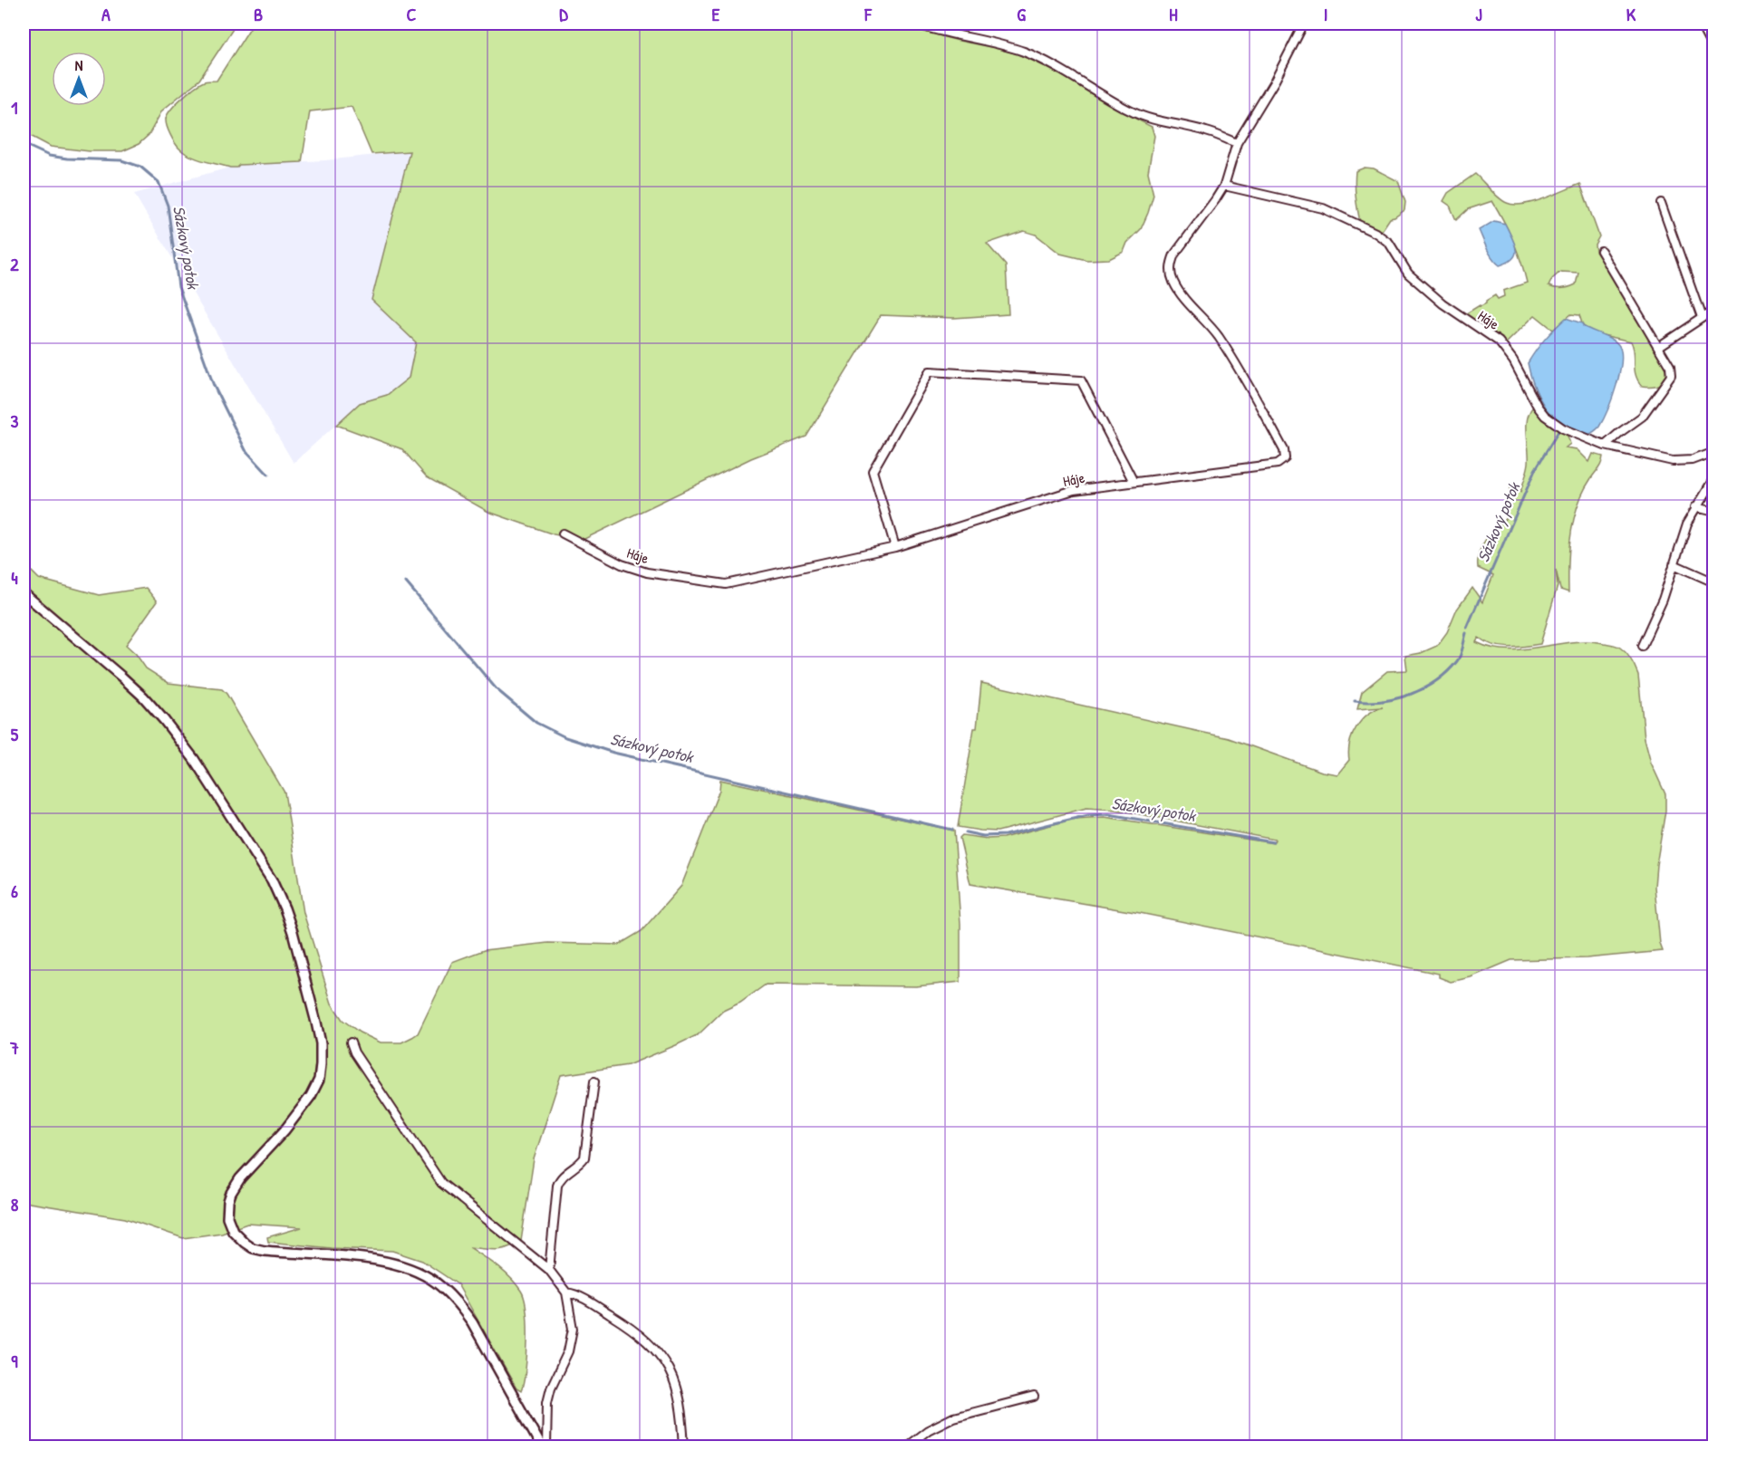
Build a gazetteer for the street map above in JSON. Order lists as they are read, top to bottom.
{
  "streets": {
    "street": ["Háje"]
  },
  "water": ["Sázkový potok"],
  "north": "top",
  "grid": {
    "columns": [
      "A",
      "B",
      "C",
      "D",
      "E",
      "F",
      "G",
      "H",
      "I",
      "J",
      "K"
    ],
    "rows": [
      "1",
      "2",
      "3",
      "4",
      "5",
      "6",
      "7",
      "8",
      "9"
    ]
  }
}
